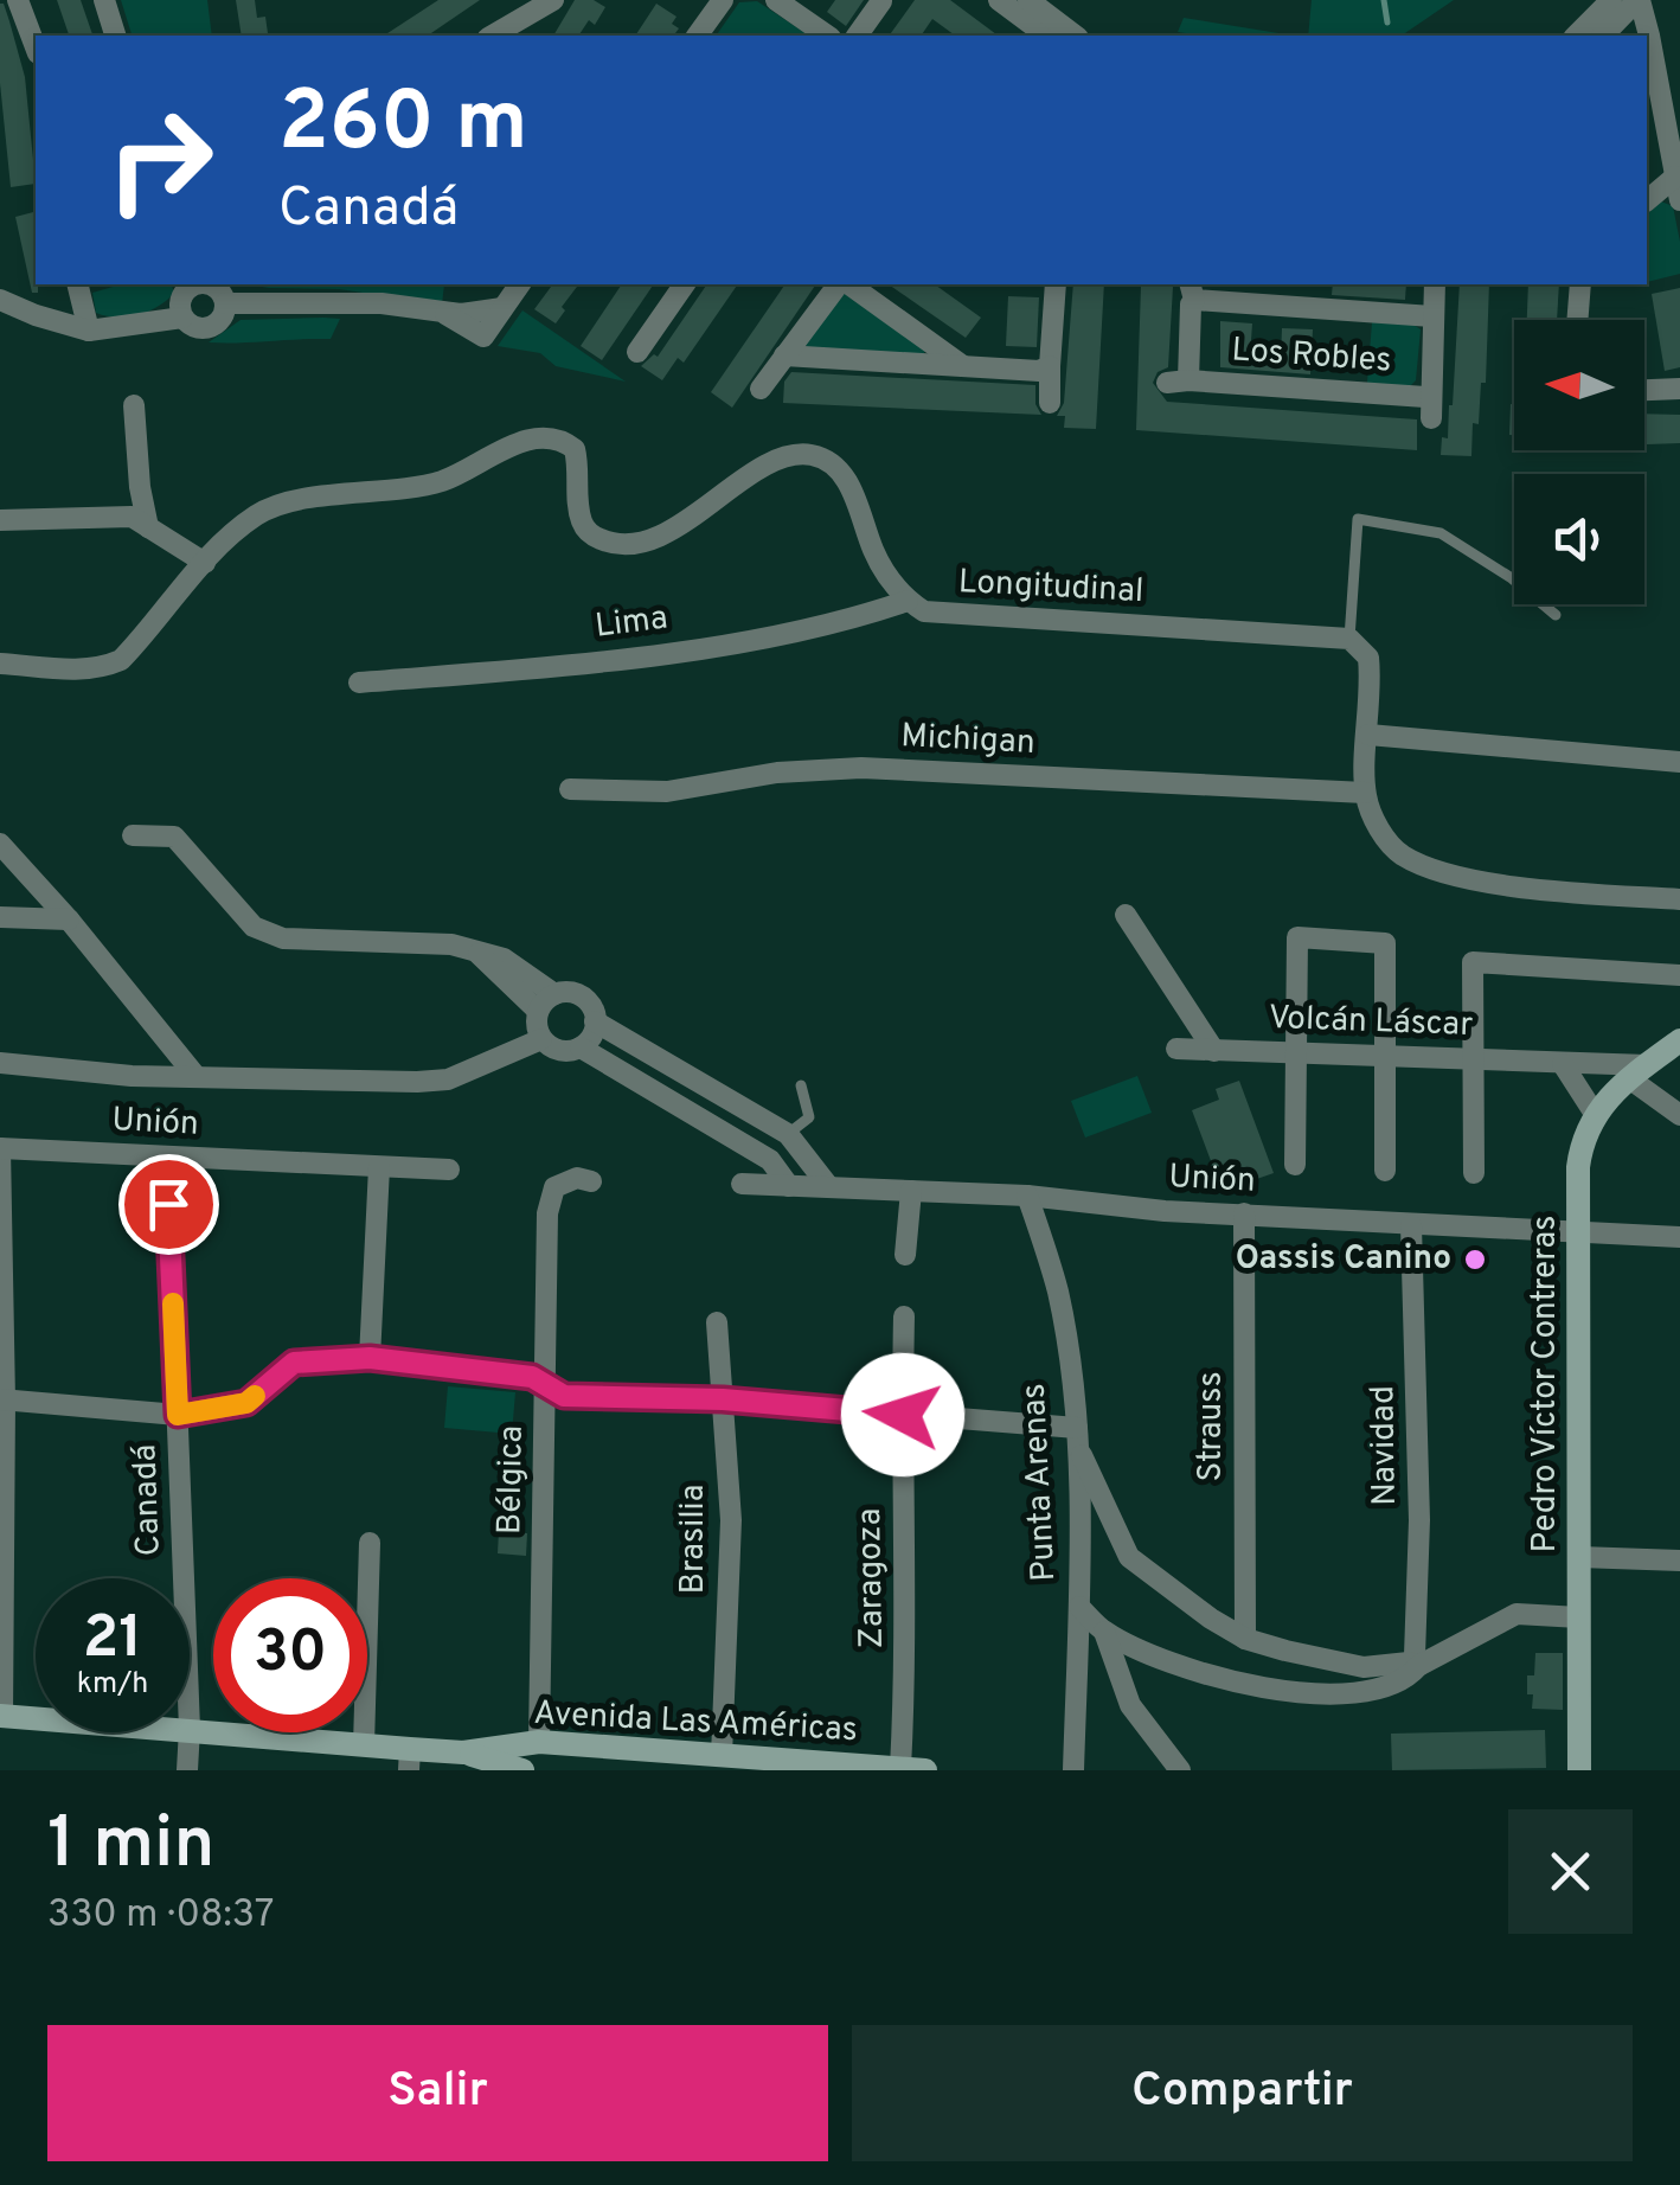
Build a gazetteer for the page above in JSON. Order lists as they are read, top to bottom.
{
  "streets": {
    "street": [
      "Los Robles",
      "Longitudinal",
      "Lima",
      "Michigan",
      "Volcán Láscar",
      "Unión",
      "Pedro Víctor Contreras",
      "Strauss",
      "Navidad",
      "Bélgica",
      "Punta Arenas",
      "Canadá",
      "Brasilia",
      "Zaragoza",
      "Avenida Las Américas"
    ]
  },
  "crossings": [
    ["Longitudinal", "Lima"],
    ["Volcán Láscar", "Pedro Víctor Contreras"],
    ["Unión", "Pedro Víctor Contreras"],
    ["Unión", "Strauss"],
    ["Unión", "Navidad"],
    ["Unión", "Punta Arenas"],
    ["Unión", "Canadá"],
    ["Bélgica", "Avenida Las Américas"],
    ["Brasilia", "Avenida Las Américas"],
    ["Zaragoza", "Avenida Las Américas"]
  ],
  "places": ["Oassis Canino"],
  "north": "left",
  "page": {
    "turn": ["260 m", "Canadá"],
    "speed": "21 km/h",
    "limit": "30",
    "heading": ["1 min", "330 m · 08:37"],
    "buttons": ["Salir", "Compartir"]
  }
}
